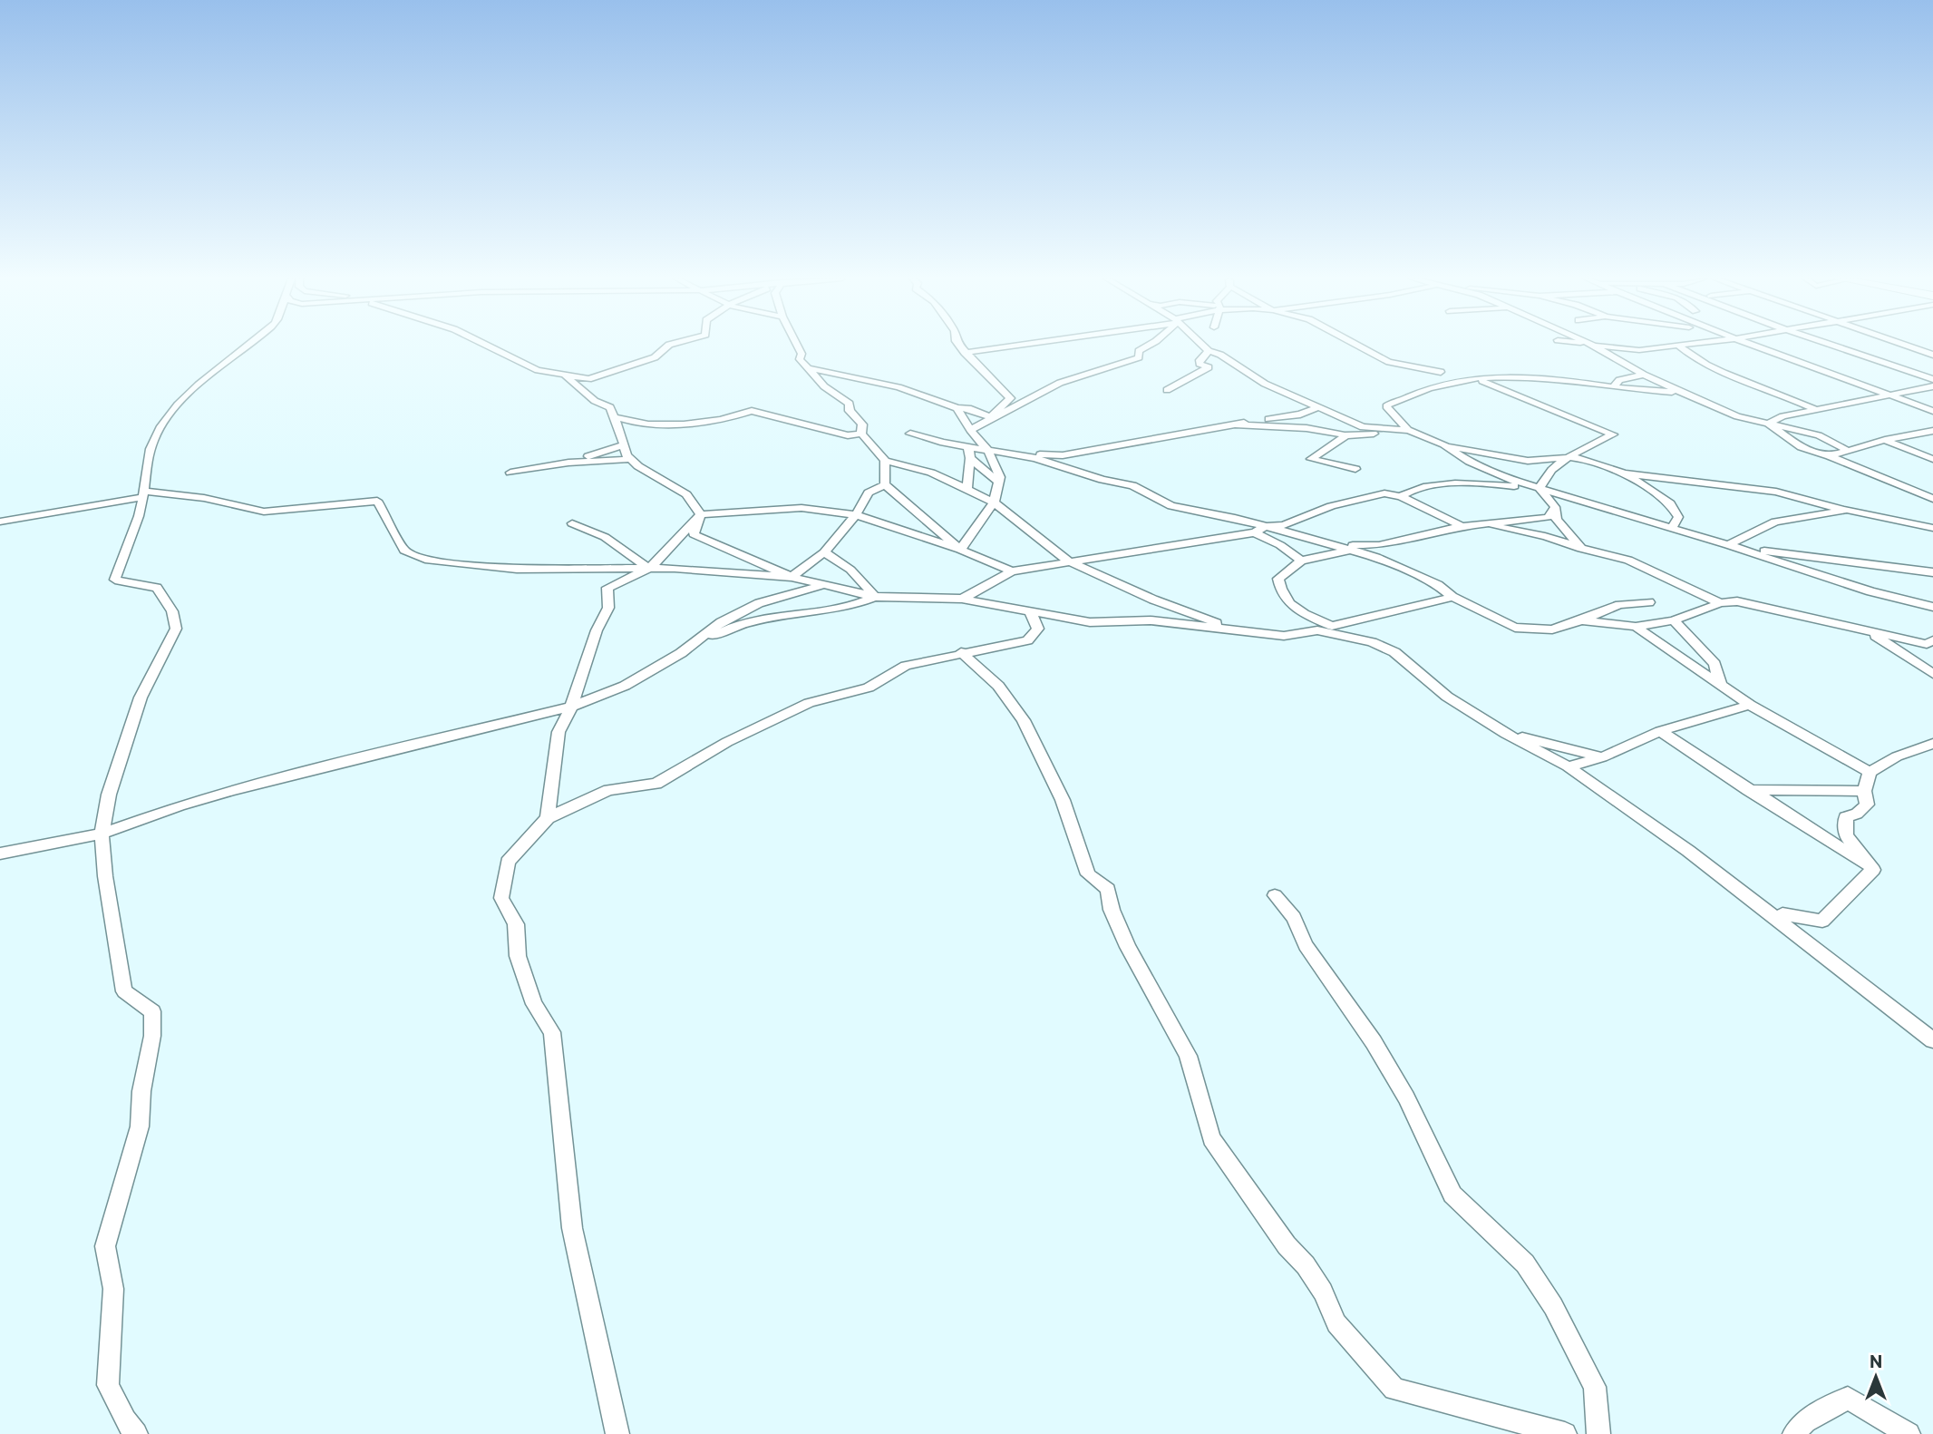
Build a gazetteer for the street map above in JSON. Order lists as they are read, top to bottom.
{
  "north": "top"
}
